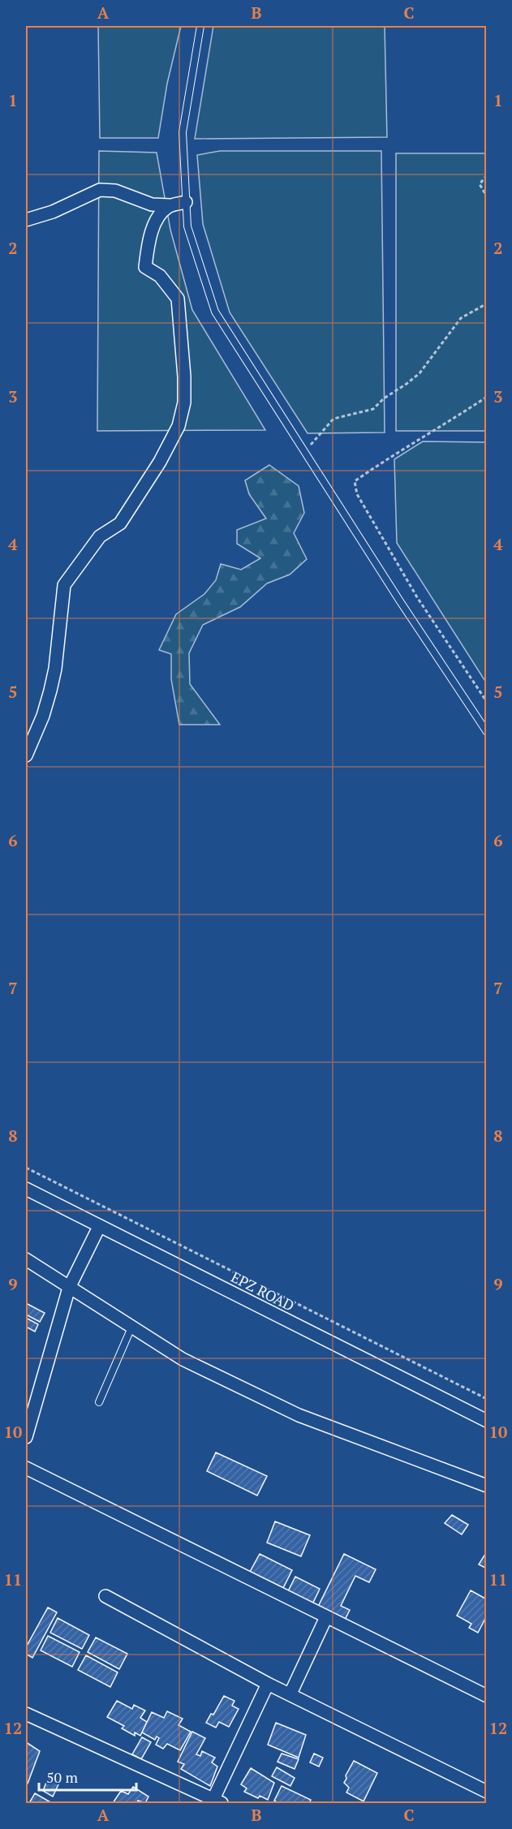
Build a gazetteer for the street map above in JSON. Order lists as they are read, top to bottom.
{
  "streets": {
    "street": ["EPZ ROAD"]
  },
  "scale_bar": "50 m",
  "grid": {
    "columns": ["A", "B", "C"],
    "rows": [
      "1",
      "2",
      "3",
      "4",
      "5",
      "6",
      "7",
      "8",
      "9",
      "10",
      "11",
      "12"
    ]
  }
}
